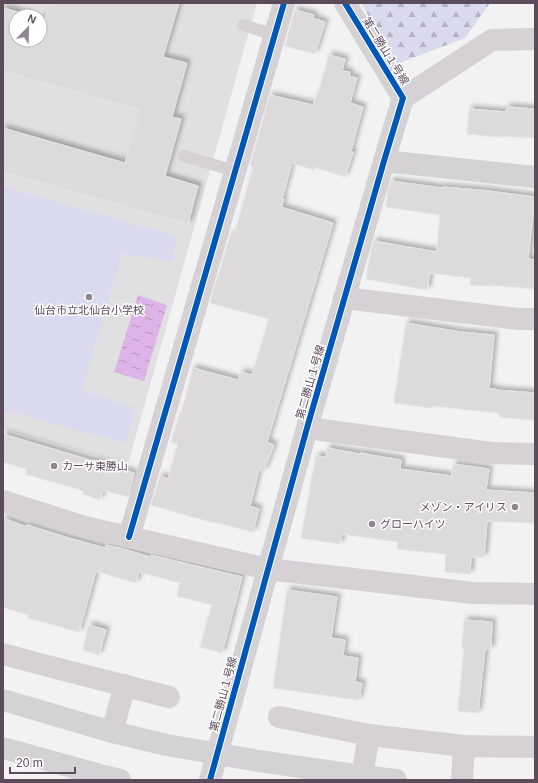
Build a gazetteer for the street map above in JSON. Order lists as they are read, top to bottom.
{
  "streets": {
    "street": ["第二勝山１号線"]
  },
  "places": [
    "仙台市立北仙台小学校",
    "カーサ東勝山",
    "メゾン・アイリス",
    "グローハイツ"
  ],
  "scale_bar": "20 m",
  "north": "top right"
}
